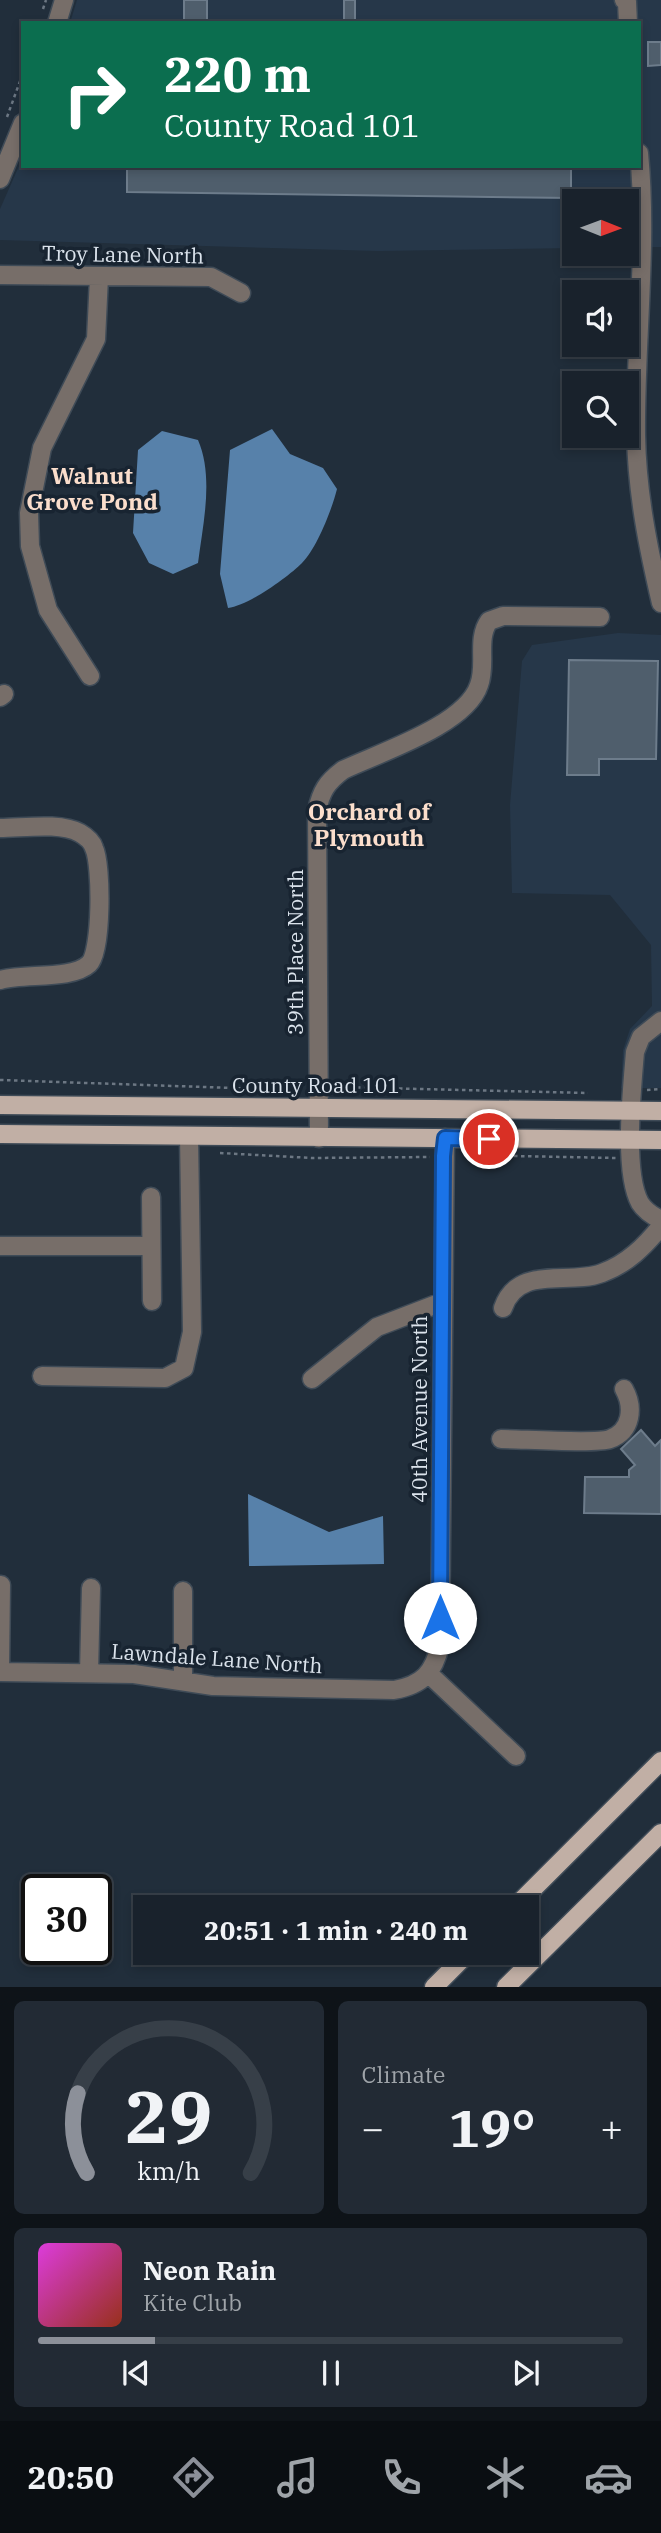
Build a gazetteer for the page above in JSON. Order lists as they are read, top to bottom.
{
  "streets": {
    "main road": ["County Road 101"],
    "street": [
      "Troy Lane North",
      "39th Place North",
      "40th Avenue North",
      "Lawndale Lane North"
    ]
  },
  "crossings": [
    ["39th Place North", "County Road 101"],
    ["40th Avenue North", "Lawndale Lane North"]
  ],
  "districts": ["Walnut Grove Pond", "Orchard of Plymouth"],
  "north": "right",
  "page": {
    "turn": ["220 m", "County Road 101"],
    "limit": "30",
    "trip": "20:51 · 1 min · 240 m",
    "tile": "Climate",
    "heat": ["−", "19°", "+"],
    "song": ["Neon Rain", "Kite Club"],
    "tabs": "20:50",
    "gauge": ["29", "km/h"]
  }
}
